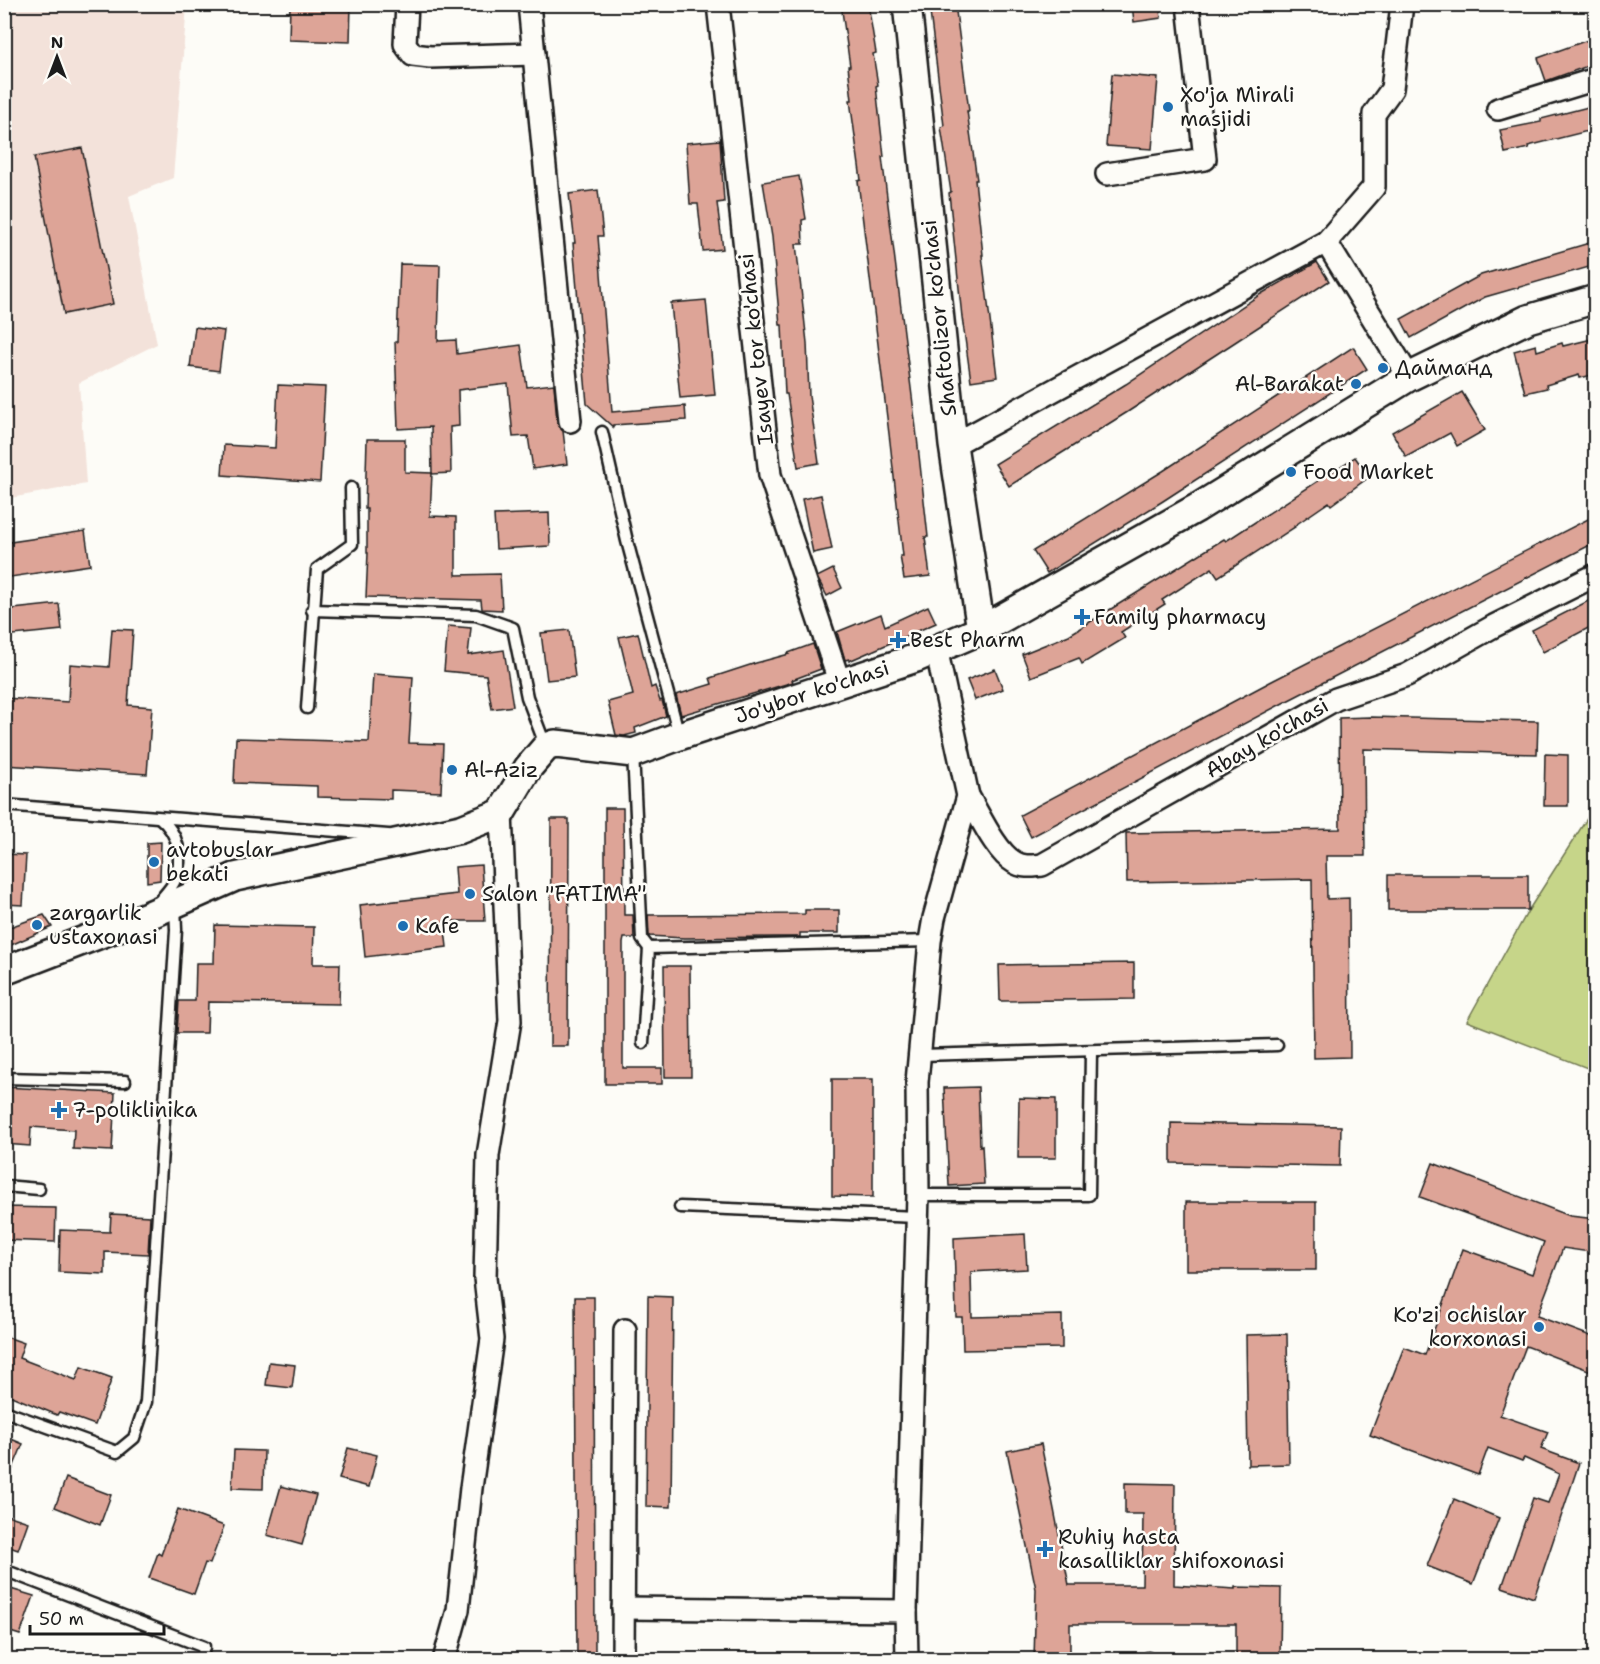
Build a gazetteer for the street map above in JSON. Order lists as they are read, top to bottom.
{
  "streets": {
    "street": [
      "Shaftolizor ko'chasi",
      "Isayev tor ko'chasi",
      "Jo'ybor ko'chasi",
      "Abay ko'chasi"
    ]
  },
  "crossings": [
    ["Shaftolizor ko'chasi", "Jo'ybor ko'chasi"],
    ["Isayev tor ko'chasi", "Jo'ybor ko'chasi"]
  ],
  "places": {
    "other": [
      "Xo'ja Mirali masjidi",
      "Дайманд",
      "Al-Barakat",
      "Food Market",
      "Al-Aziz",
      "avtobuslar bekati",
      "Salon \"FATIMA\"",
      "zargarlik ustaxonasi",
      "Kafe",
      "Ko'zi ochislar korxonasi"
    ],
    "health": [
      "Family pharmacy",
      "Best Pharm",
      "7-poliklinika",
      "Ruhiy hasta kasalliklar shifoxonasi"
    ]
  },
  "scale_bar": "50 m",
  "north": "top"
}
